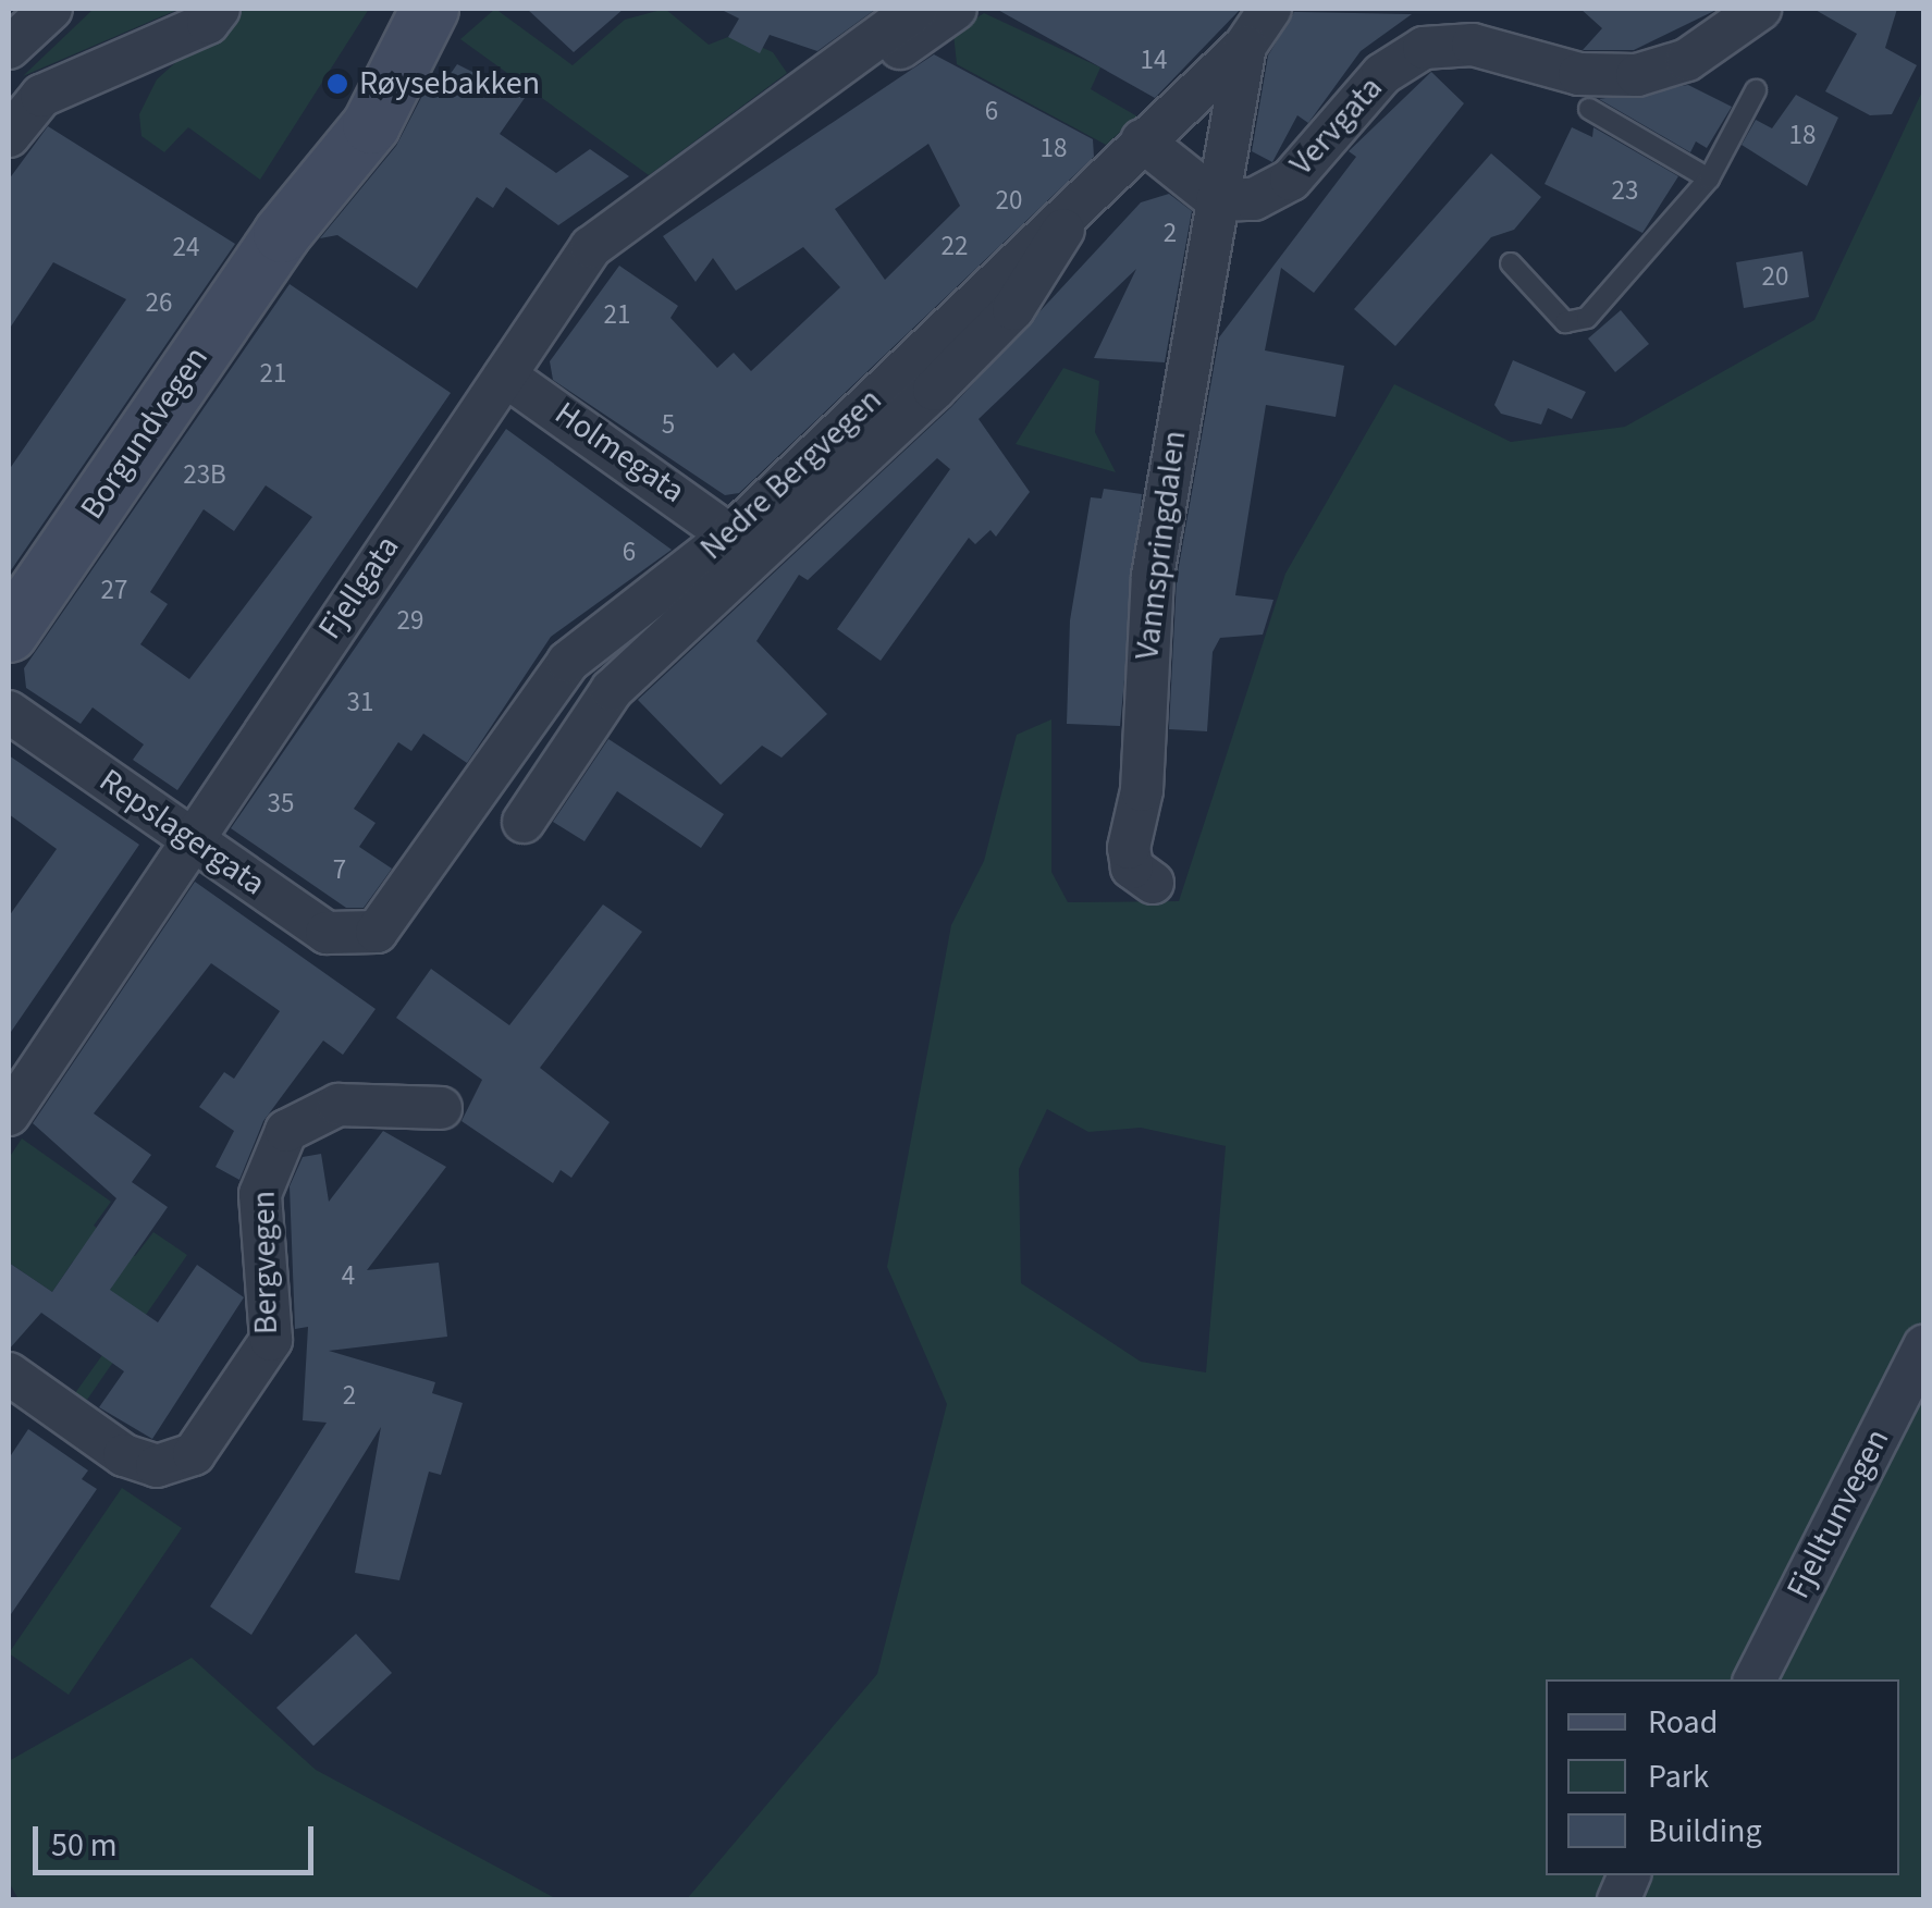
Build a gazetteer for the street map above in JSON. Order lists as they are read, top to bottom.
{
  "streets": {
    "main road": ["Borgundvegen"],
    "street": [
      "Vervgata",
      "Holmegata",
      "Nedre Bergvegen",
      "Vannspringdalen",
      "Fjellgata",
      "Repslagergata",
      "Bergvegen",
      "Fjelltunvegen"
    ]
  },
  "crossings": [
    ["Vervgata", "Vannspringdalen"],
    ["Holmegata", "Nedre Bergvegen"],
    ["Holmegata", "Fjellgata"],
    ["Nedre Bergvegen", "Repslagergata"],
    ["Fjellgata", "Repslagergata"]
  ],
  "places": ["Røysebakken"],
  "house_numbers": [
    "14",
    "6",
    "18",
    "18",
    "23",
    "20",
    "2",
    "22",
    "24",
    "20",
    "26",
    "21",
    "21",
    "5",
    "23B",
    "6",
    "27",
    "29",
    "31",
    "35",
    "7",
    "4",
    "2"
  ],
  "legend": ["Road", "Park", "Building"],
  "scale_bar": "50 m"
}
